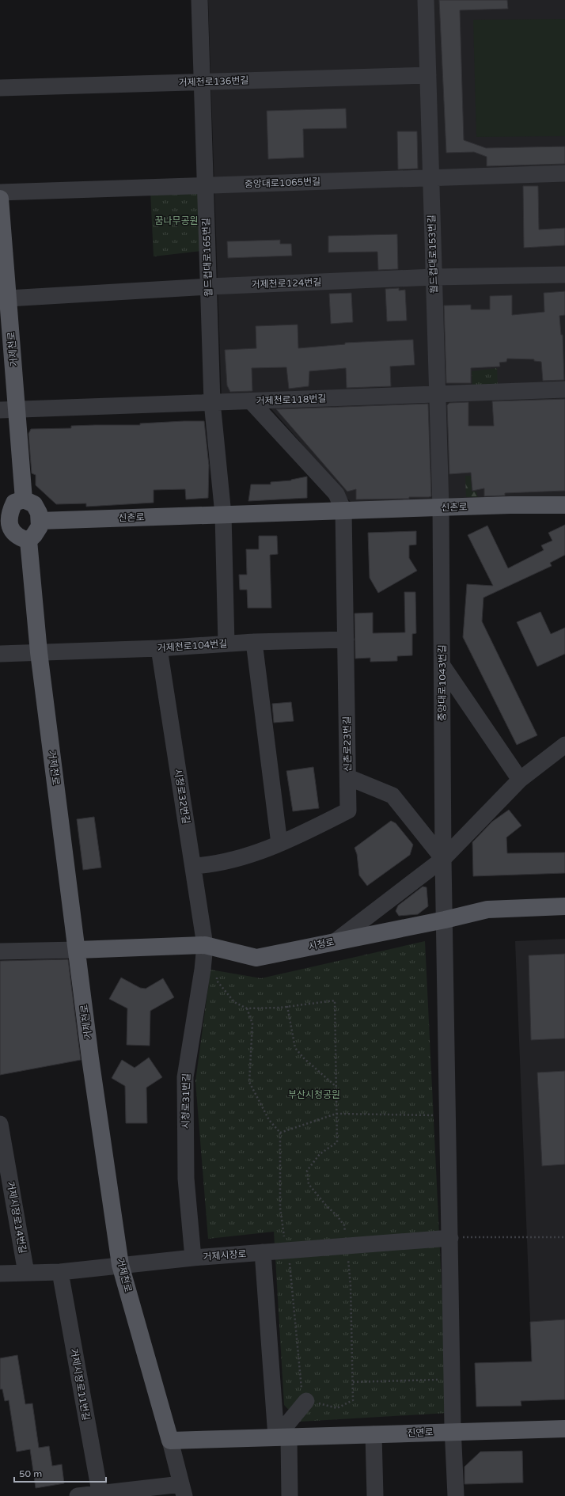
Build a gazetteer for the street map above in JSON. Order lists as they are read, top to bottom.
{
  "streets": {
    "main road": [
      "거제천로",
      "신촌로",
      "시청로",
      "진연로"
    ],
    "street": [
      "거제천로136번길",
      "중앙대로1065번길",
      "월드컵대로153번길",
      "월드컵대로165번길",
      "거제천로124번길",
      "거제천로118번길",
      "거제천로104번길",
      "중앙대로1043번길",
      "신촌로23번길",
      "시청로32번길",
      "시청로31번길",
      "거제시장로14번길",
      "거제시장로",
      "거제시장로11번길"
    ]
  },
  "crossings": [
    ["거제천로136번길", "월드컵대로153번길"],
    ["거제천로136번길", "월드컵대로165번길"],
    ["중앙대로1065번길", "월드컵대로153번길"],
    ["중앙대로1065번길", "월드컵대로165번길"],
    ["월드컵대로153번길", "거제천로124번길"],
    ["월드컵대로153번길", "거제천로118번길"],
    ["월드컵대로153번길", "신촌로"],
    ["월드컵대로153번길", "중앙대로1043번길"],
    ["월드컵대로165번길", "거제천로124번길"],
    ["월드컵대로165번길", "거제천로118번길"],
    ["월드컵대로165번길", "신촌로"],
    ["거제천로124번길", "거제천로"],
    ["거제천로", "거제천로118번길"],
    ["거제천로", "신촌로"],
    ["거제천로", "거제천로104번길"],
    ["거제천로", "시청로"],
    ["거제천로", "거제시장로"],
    ["거제천로", "진연로"],
    ["신촌로", "중앙대로1043번길"],
    ["신촌로", "신촌로23번길"],
    ["거제천로104번길", "신촌로23번길"],
    ["거제천로104번길", "시청로32번길"],
    ["중앙대로1043번길", "시청로"],
    ["중앙대로1043번길", "거제시장로"],
    ["중앙대로1043번길", "진연로"],
    ["신촌로23번길", "시청로32번길"],
    ["시청로32번길", "시청로"],
    ["시청로32번길", "시청로31번길"],
    ["시청로", "시청로31번길"],
    ["시청로31번길", "거제시장로"],
    ["거제시장로14번길", "거제시장로"],
    ["거제시장로", "거제시장로11번길"]
  ],
  "parks": ["꿈나무공원", "부산시청공원"],
  "scale_bar": "50 m"
}
